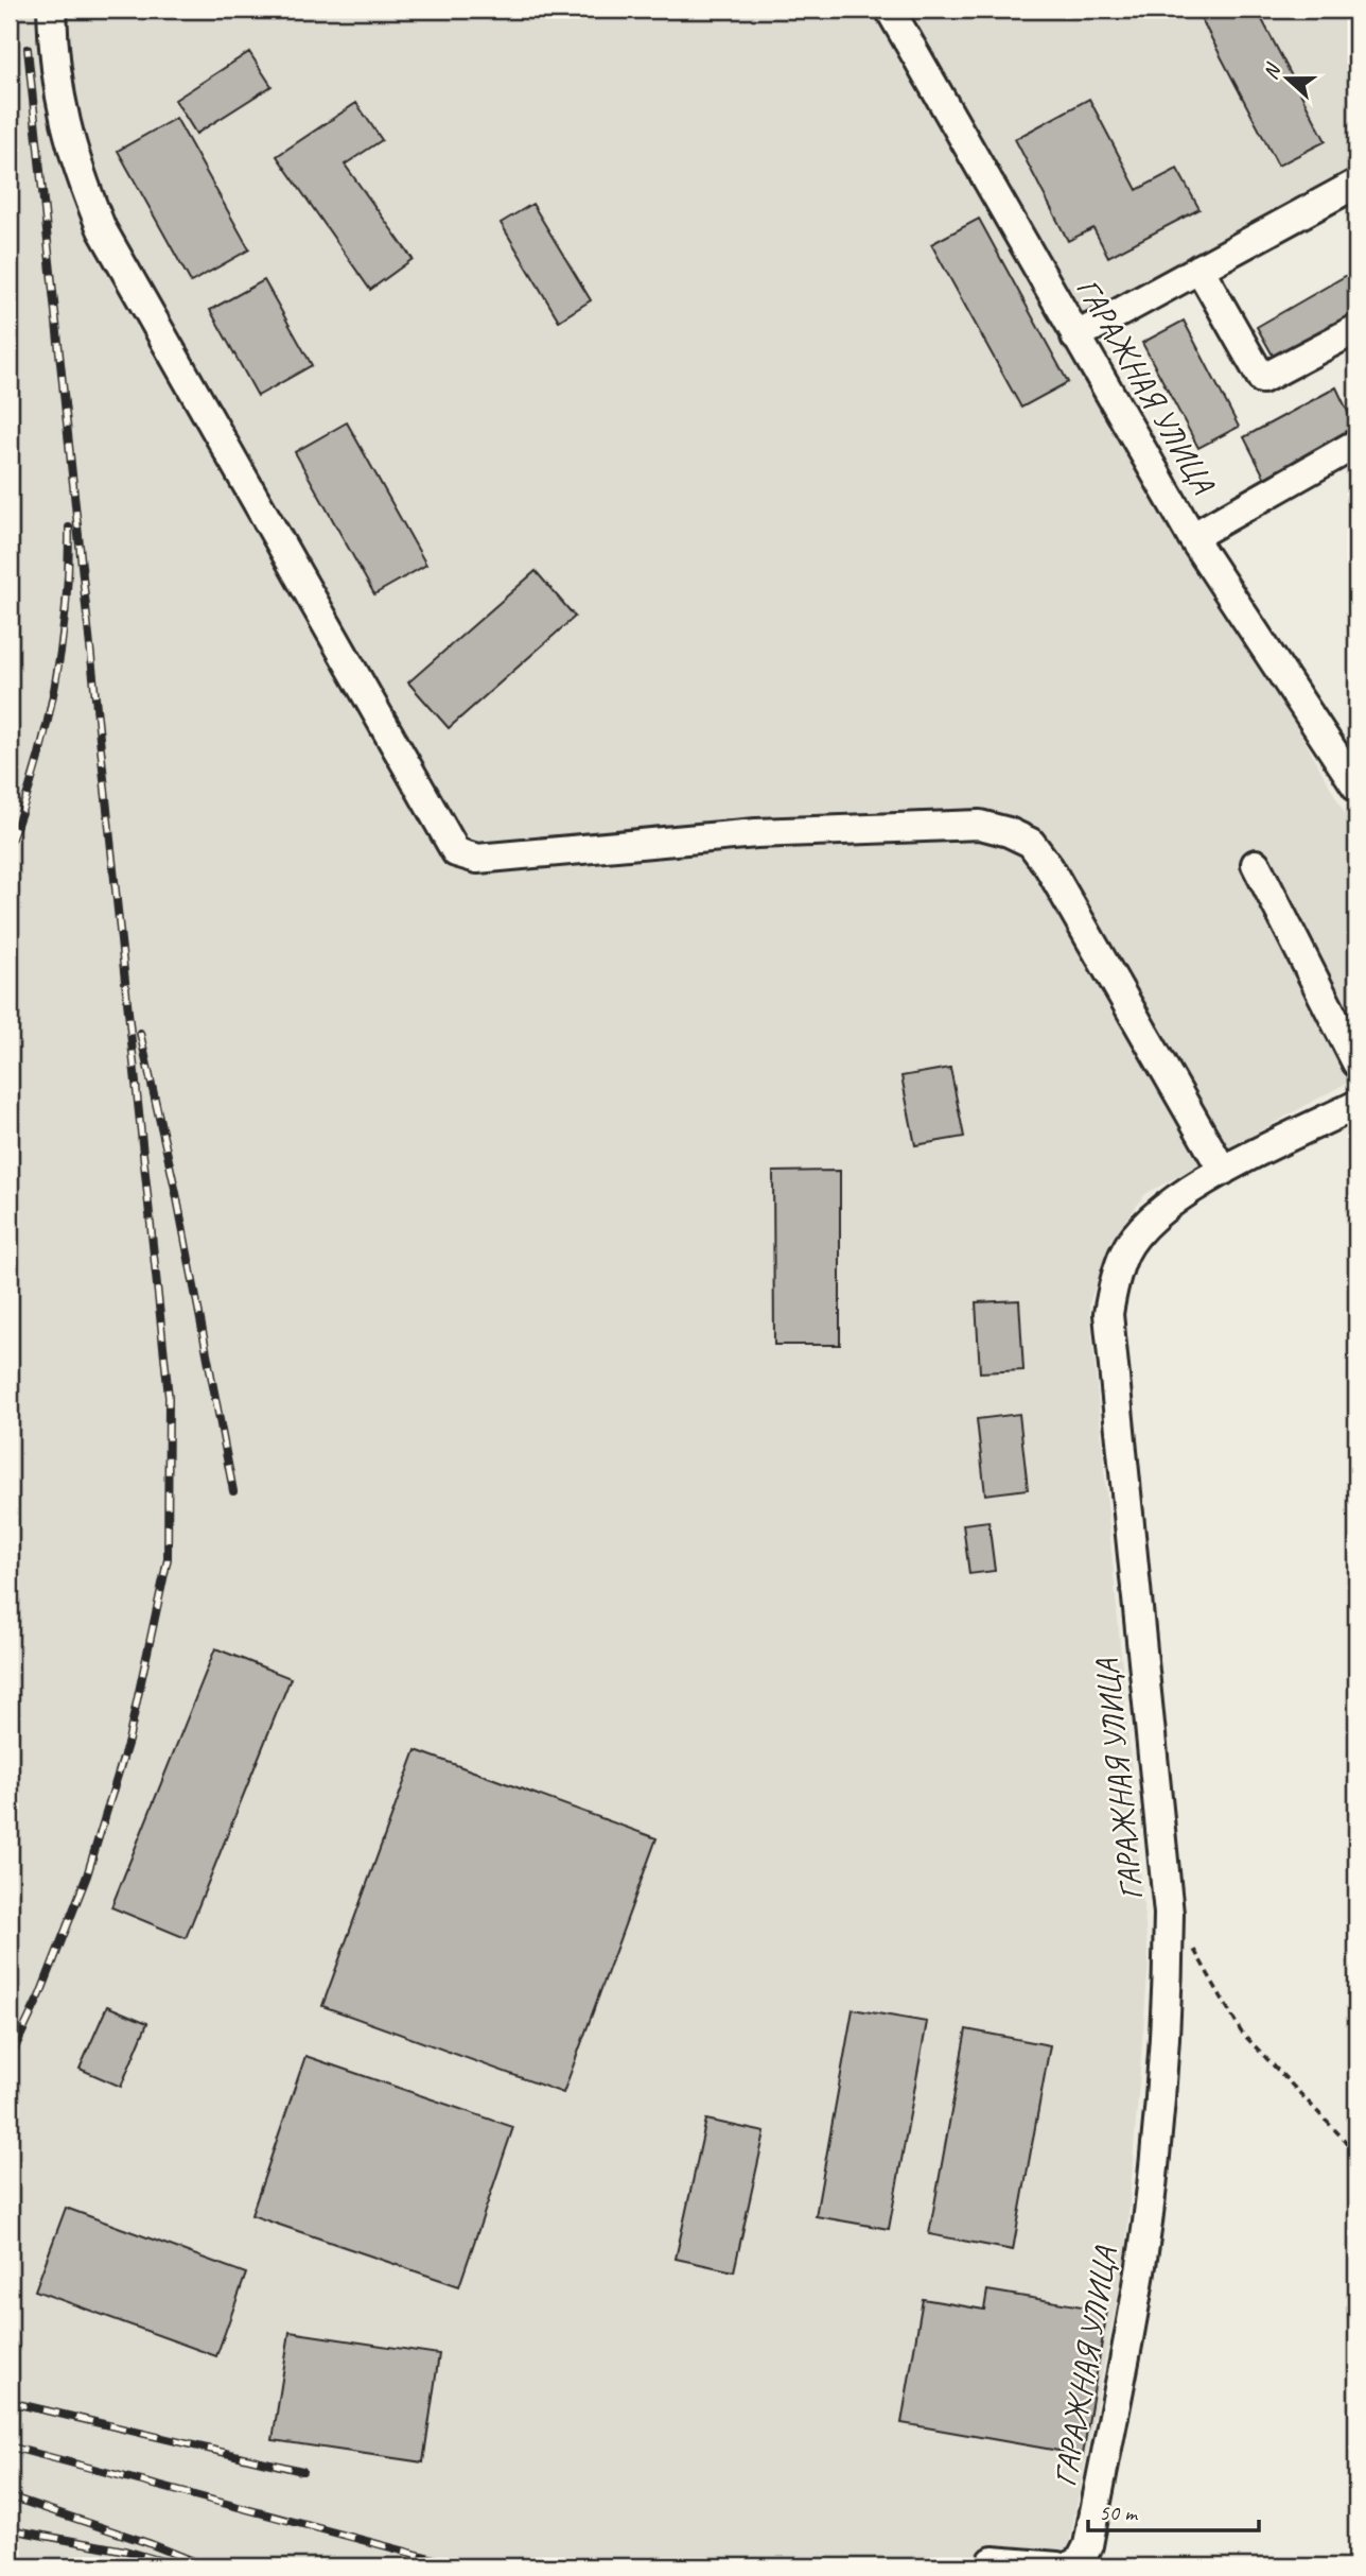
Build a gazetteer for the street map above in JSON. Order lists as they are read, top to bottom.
{
  "streets": {
    "street": ["ГАРАЖНАЯ УЛИЦА"]
  },
  "scale_bar": "50 m",
  "north": "left"
}
